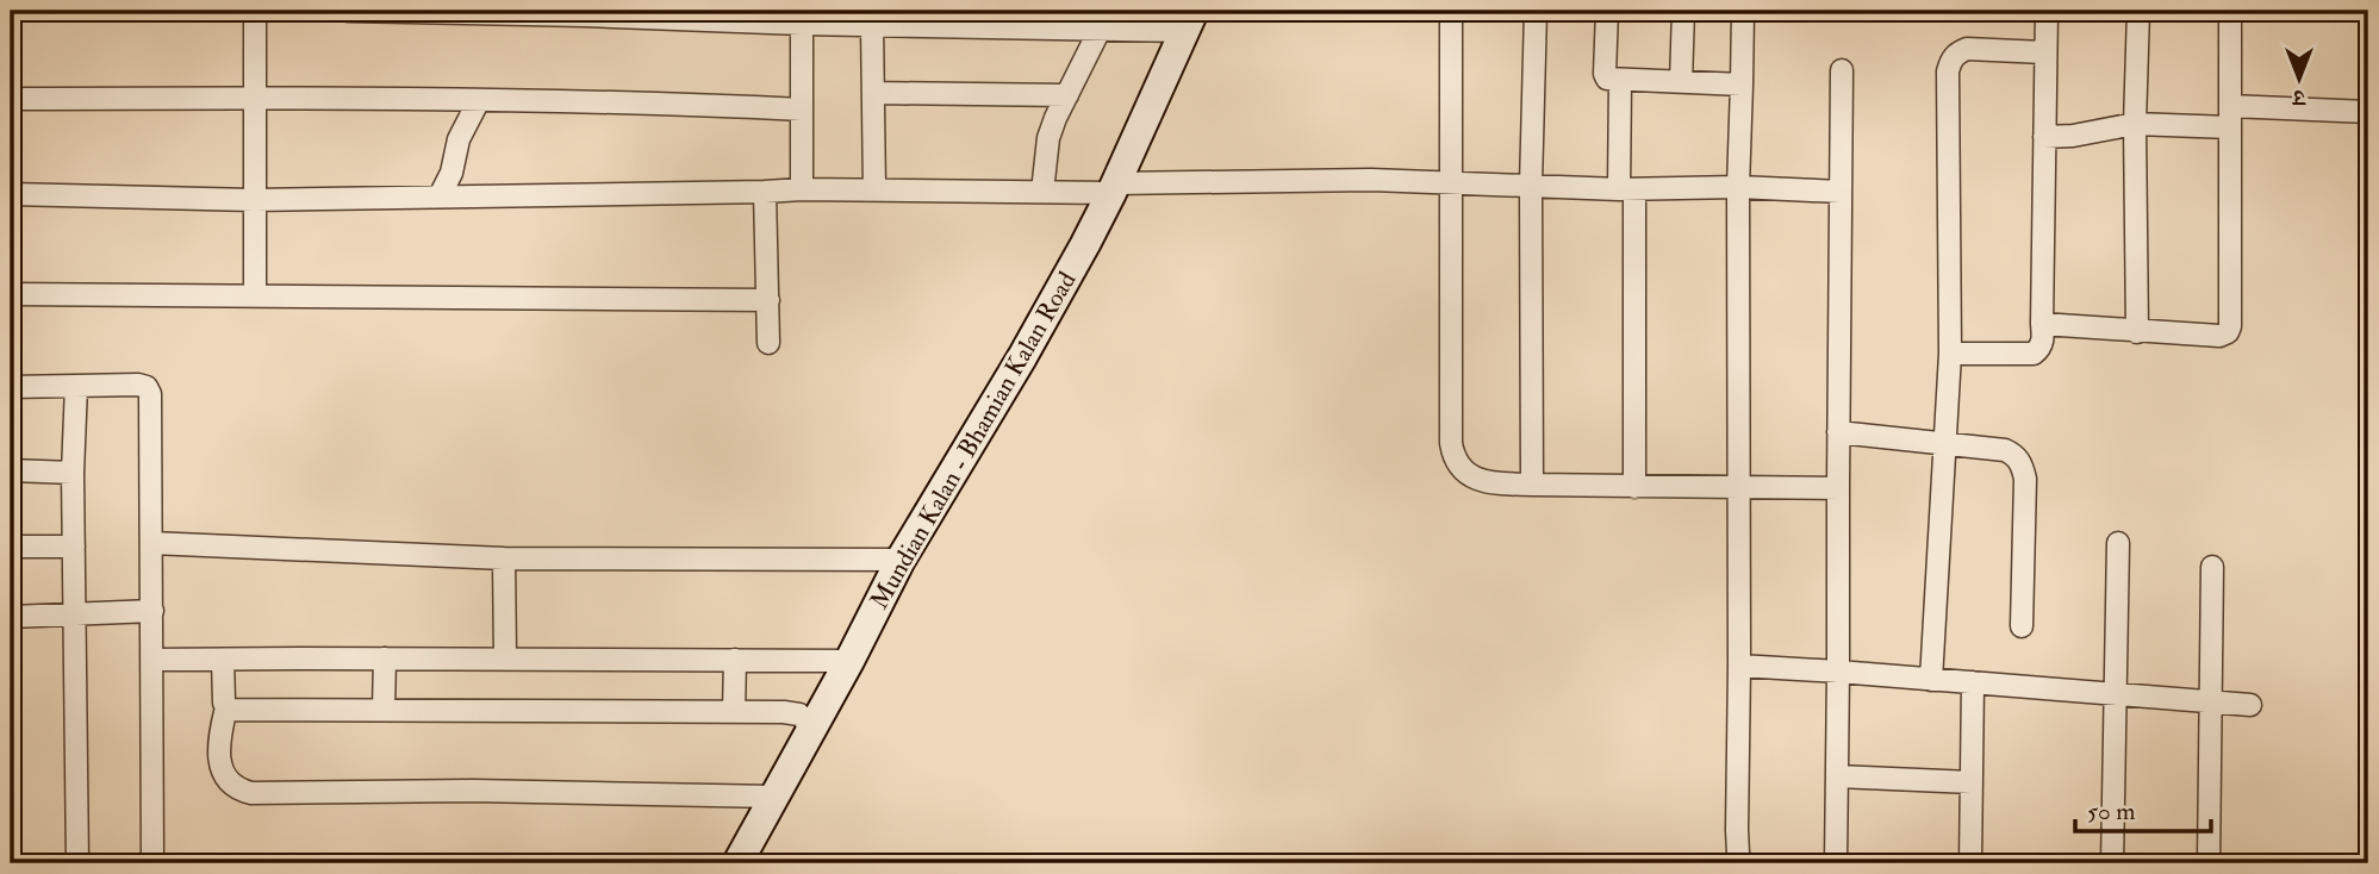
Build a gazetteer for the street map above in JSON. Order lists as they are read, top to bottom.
{
  "streets": {
    "street": ["Mundian Kalan - Bhamian Kalan Road"]
  },
  "scale_bar": "50 m",
  "north": "bottom"
}
